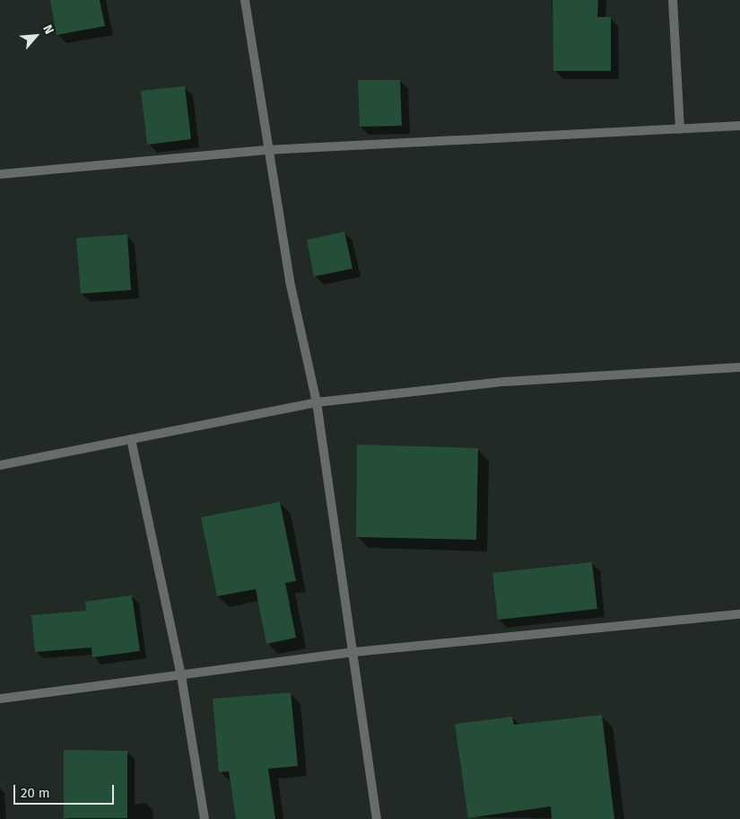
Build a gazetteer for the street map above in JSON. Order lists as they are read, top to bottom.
{
  "scale_bar": "20 m",
  "north": "top right"
}
